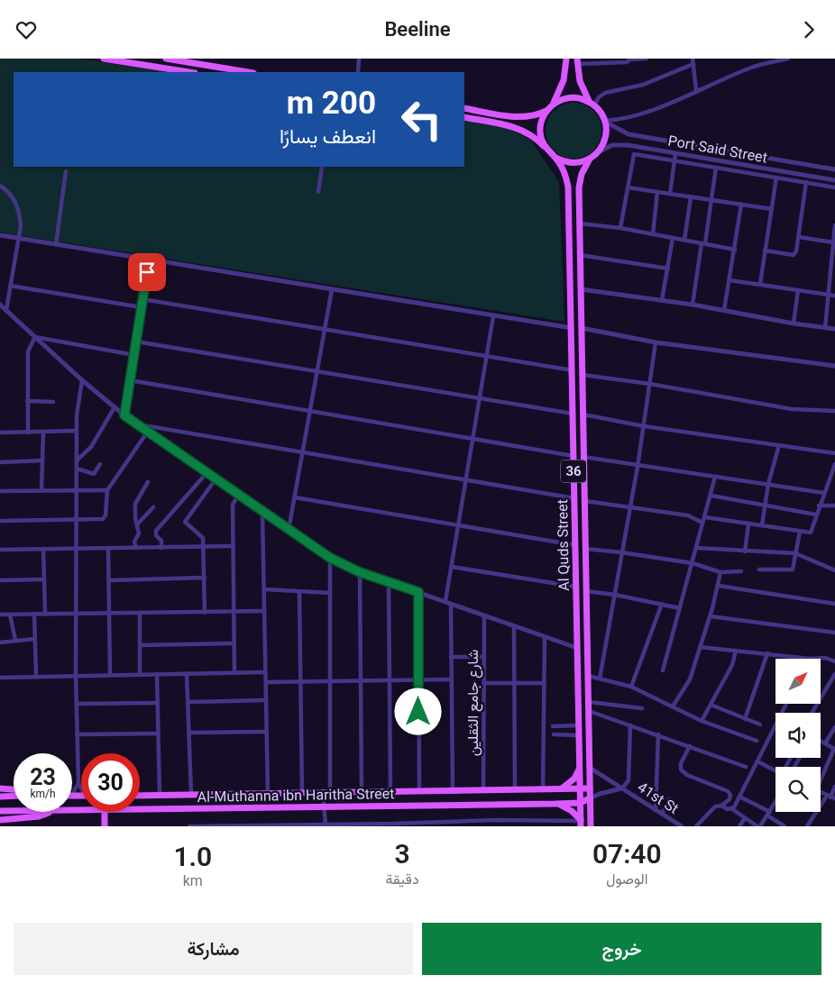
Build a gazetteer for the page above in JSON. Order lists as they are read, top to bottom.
{
  "streets": {
    "main road": ["36", "Al Quds Street", "Al-Muthanna ibn Haritha Street"],
    "street": ["Port Said Street", "شارع جامع الثقلين", "41st St"]
  },
  "crossings": [
    ["Port Said Street", "Al Quds Street"],
    ["Al Quds Street", "Al-Muthanna ibn Haritha Street"],
    ["Al Quds Street", "41st St"],
    ["شارع جامع الثقلين", "Al-Muthanna ibn Haritha Street"],
    ["Al-Muthanna ibn Haritha Street", "41st St"]
  ],
  "north": "top right",
  "page": {
    "header": "Beeline",
    "turn": ["200 m", "انعطف يسارًا"],
    "speed": "23 km/h",
    "limit": "30",
    "eta": [
      "07:40",
      "الوصول",
      "3",
      "دقيقة",
      "1.0",
      "km"
    ],
    "buttons": ["خروج", "مشاركة"]
  }
}
